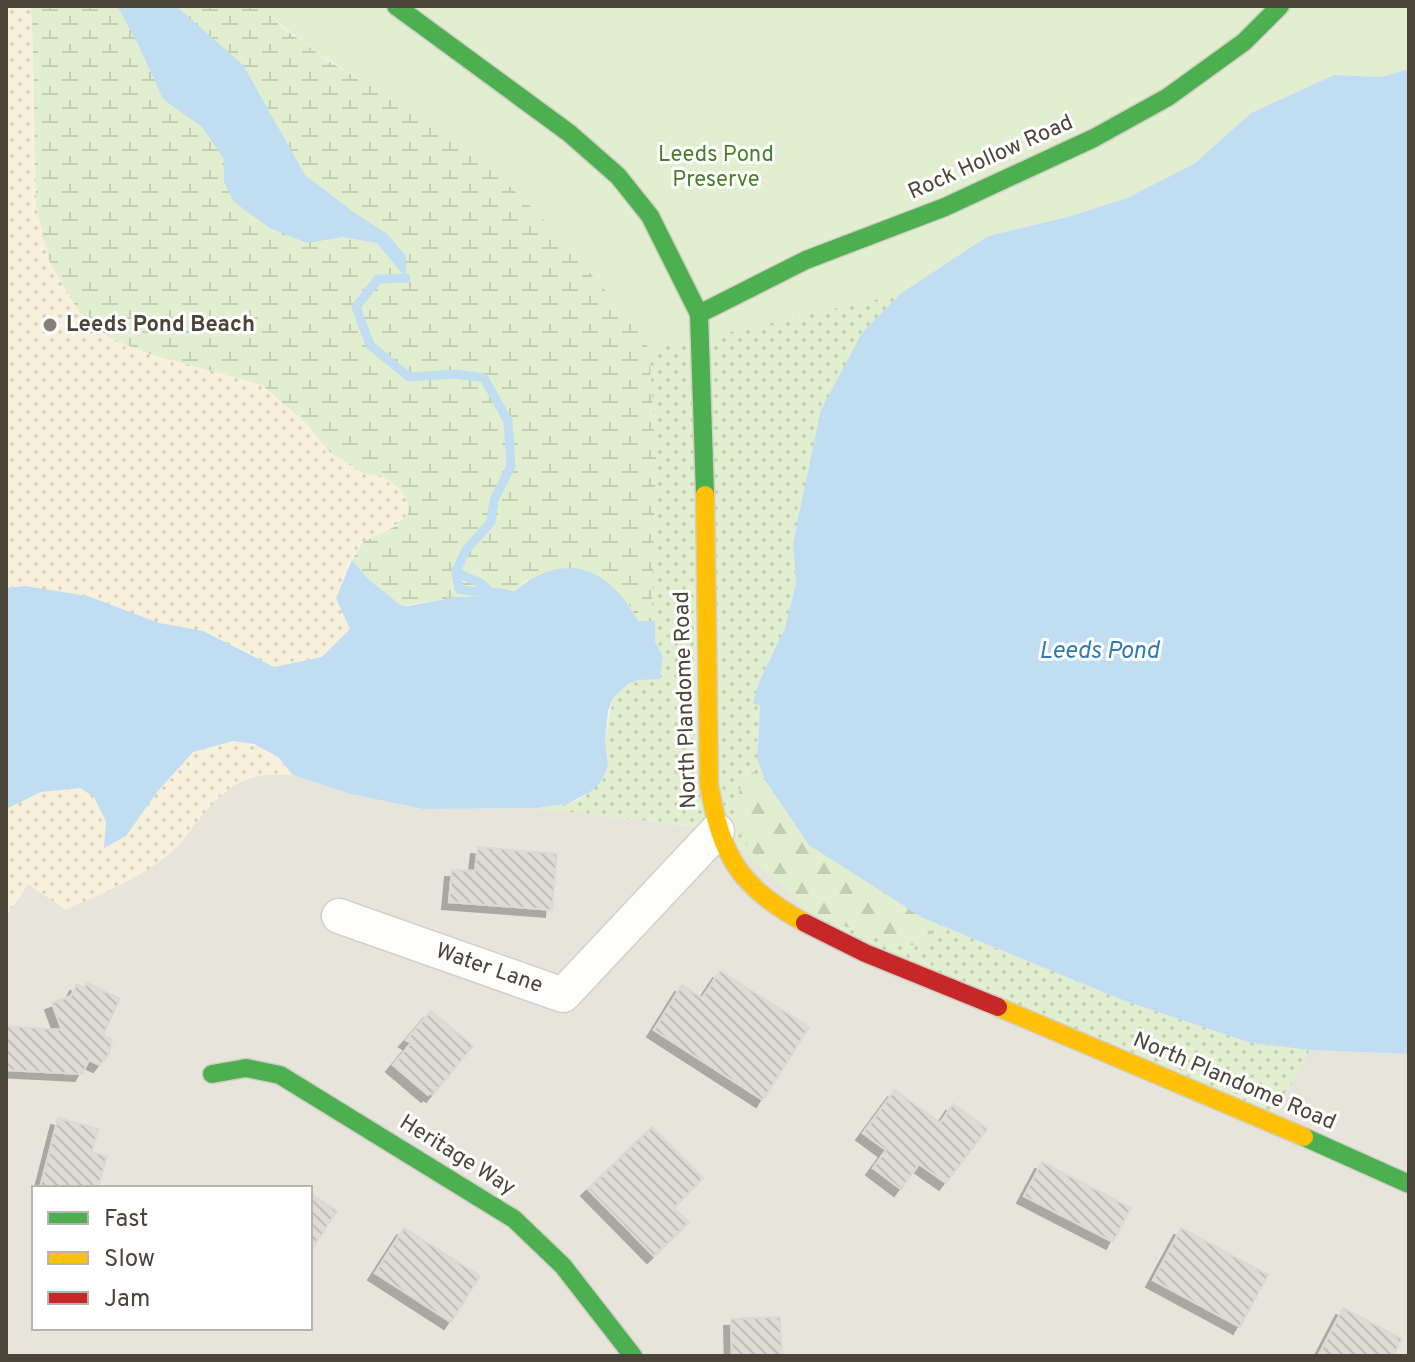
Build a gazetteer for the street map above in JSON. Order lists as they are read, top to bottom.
{
  "streets": {
    "main road": ["Rock Hollow Road", "North Plandome Road", "Heritage Way"],
    "street": ["Water Lane"]
  },
  "crossings": [
    ["Rock Hollow Road", "North Plandome Road"],
    ["North Plandome Road", "Water Lane"]
  ],
  "water": ["Leeds Pond"],
  "parks": ["Leeds Pond Preserve"],
  "places": ["Leeds Pond Beach"],
  "legend": ["Fast", "Slow", "Jam"]
}
